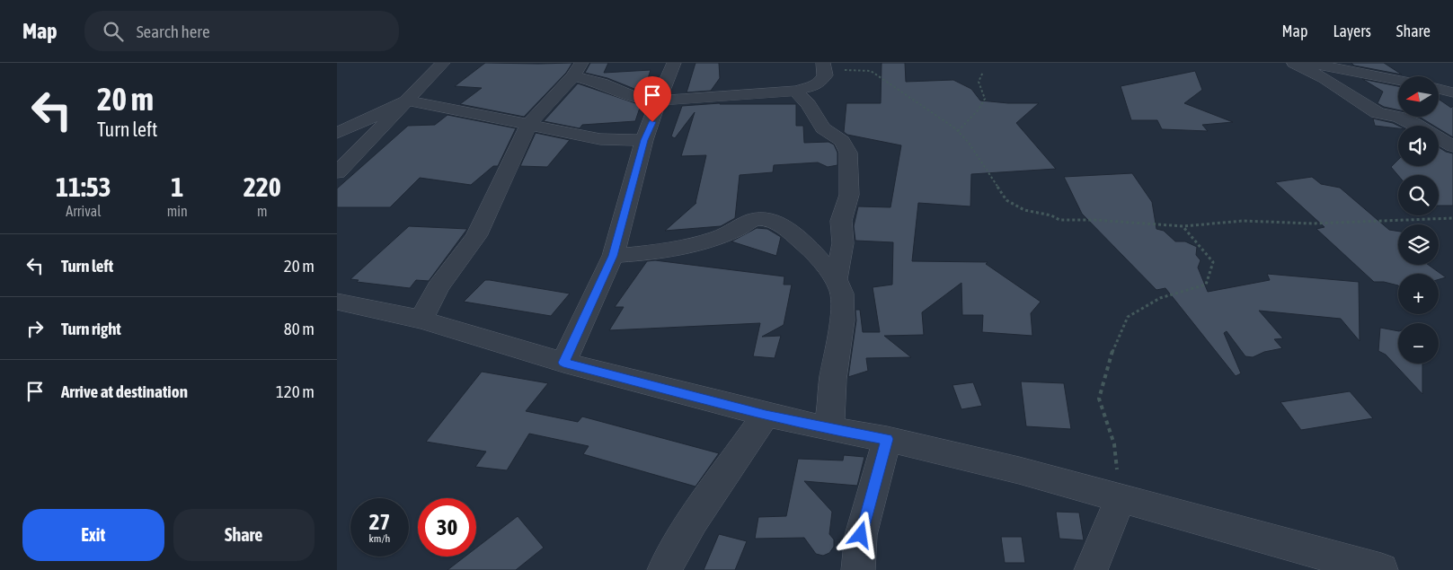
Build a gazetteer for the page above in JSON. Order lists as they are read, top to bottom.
{
  "north": "left",
  "page": {
    "header": "Map",
    "search": "Search here",
    "nav": ["Map", "Layers", "Share"],
    "turn": ["20 m", "Turn left"],
    "map_buttons": ["+", "−"],
    "eta": [
      "11:53",
      "Arrival",
      "1",
      "min",
      "220",
      "m"
    ],
    "list": [
      {
        "name": "Turn left",
        "value": "20 m"
      },
      {
        "name": "Turn right",
        "value": "80 m"
      },
      {
        "name": "Arrive at destination",
        "value": "120 m"
      }
    ],
    "speed": "27 km/h",
    "limit": "30",
    "buttons": ["Exit", "Share"]
  }
}
